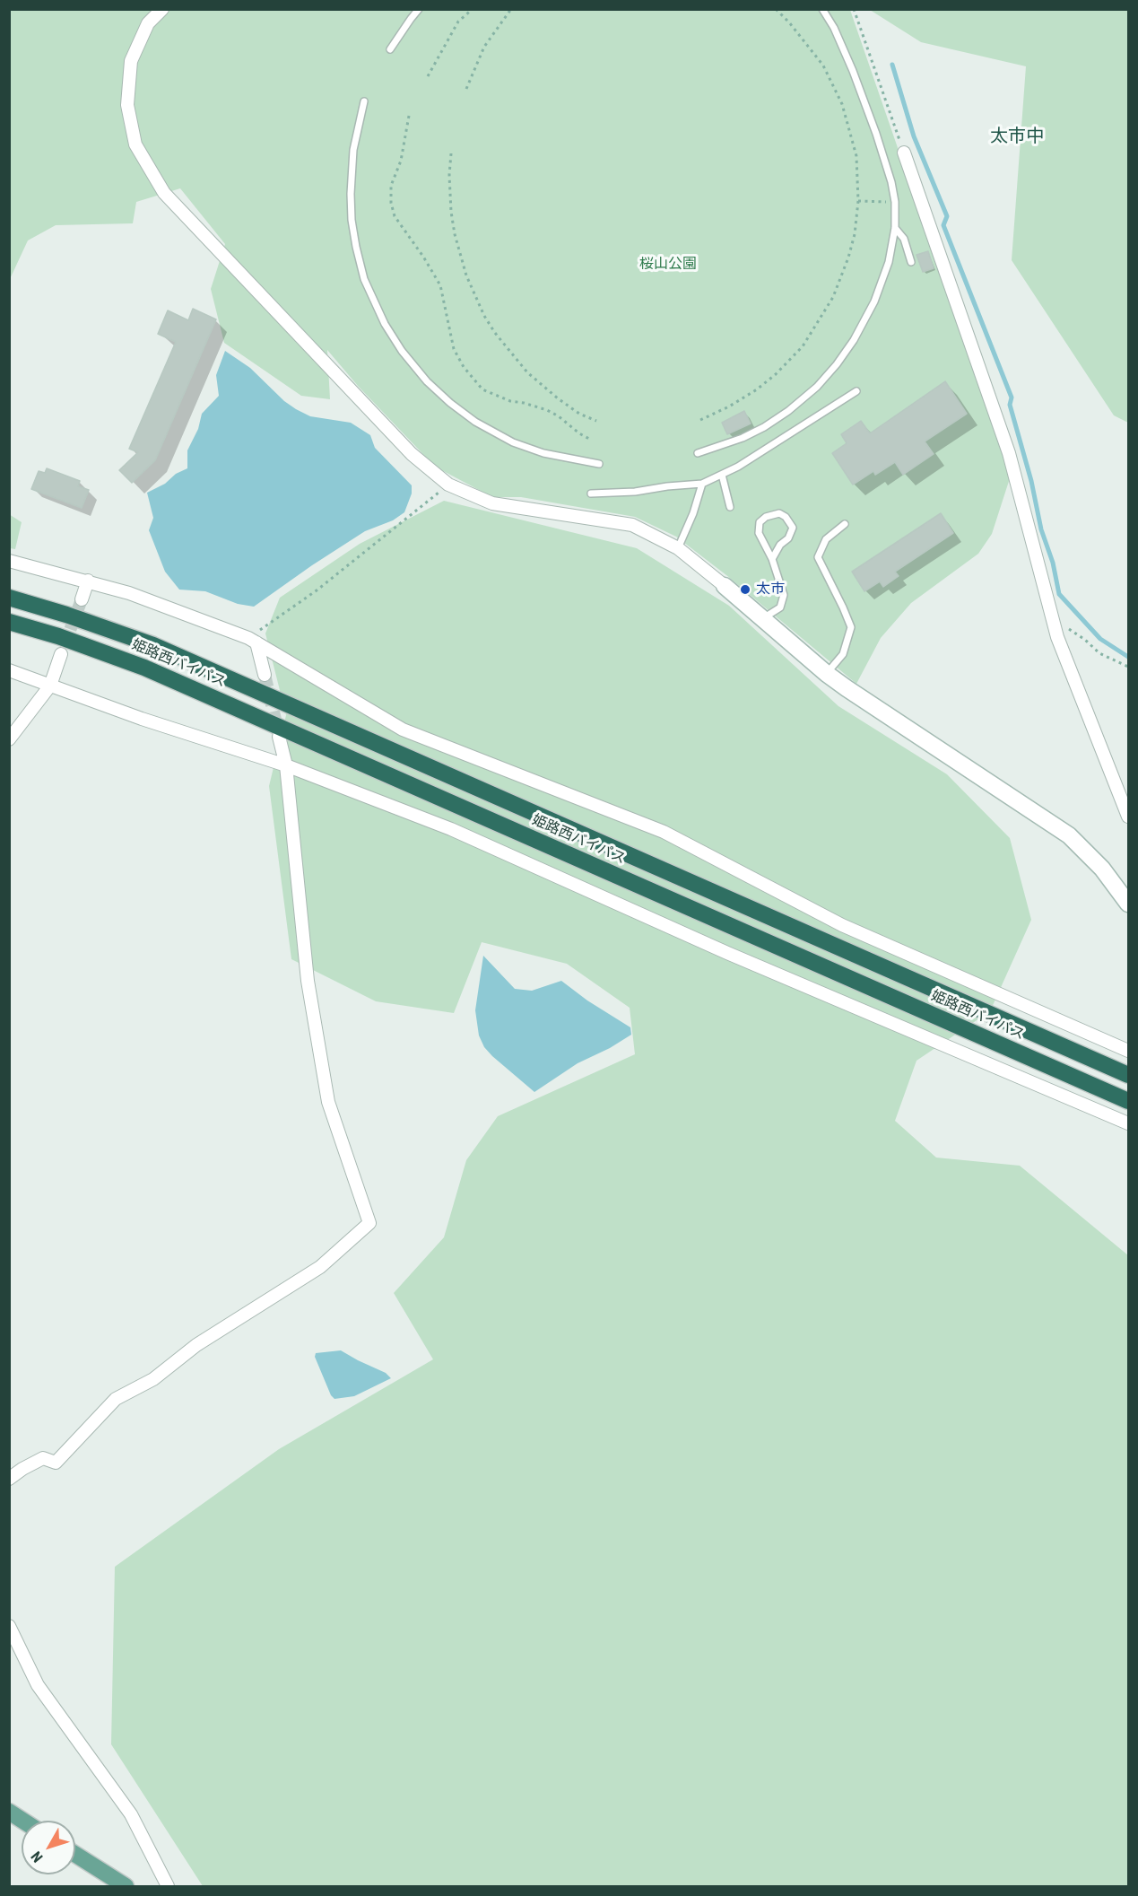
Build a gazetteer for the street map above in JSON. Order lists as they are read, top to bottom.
{
  "streets": {
    "highway": ["姫路西バイパス"]
  },
  "districts": ["太市中"],
  "parks": ["桜山公園"],
  "places": ["太市"],
  "north": "bottom left"
}
